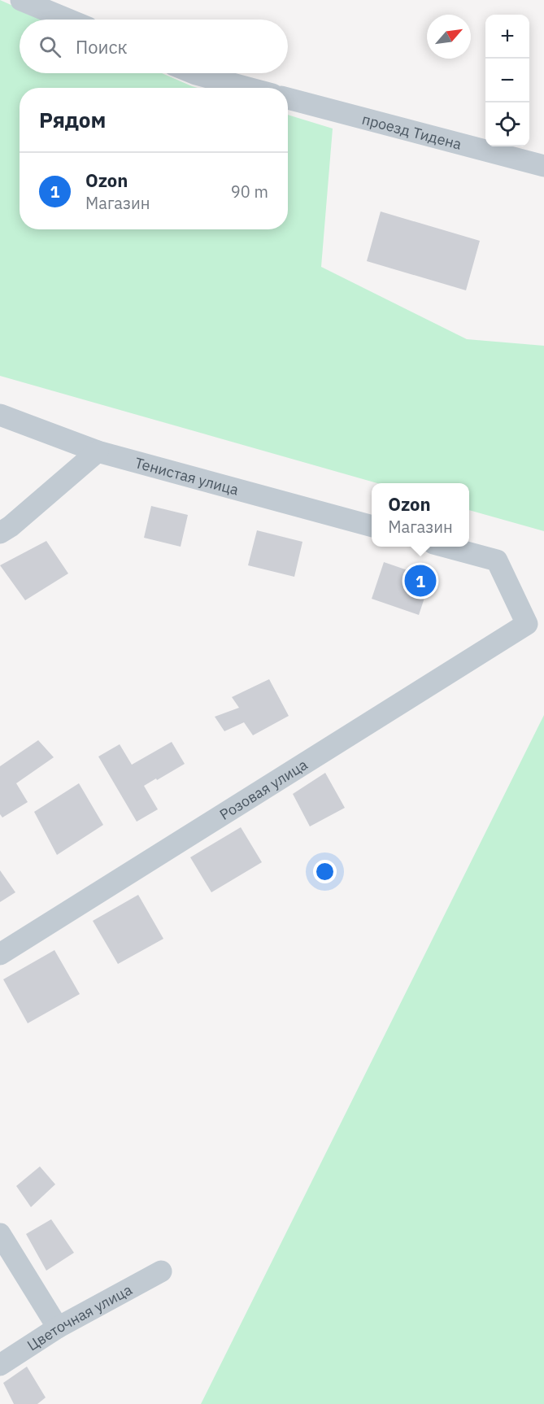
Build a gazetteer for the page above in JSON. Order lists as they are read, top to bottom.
{
  "streets": {
    "street": [
      "проезд Тидена",
      "Тенистая улица",
      "Розовая улица",
      "Цветочная улица"
    ]
  },
  "north": "top right",
  "page": {
    "map_buttons": ["+", "−"],
    "search": "Поиск",
    "heading": "Рядом",
    "list": [
      {
        "mark": "1",
        "name": "Ozon",
        "note": "Магазин",
        "value": "90 m"
      }
    ],
    "popup": ["Ozon", "Магазин"],
    "pins": "1"
  }
}
